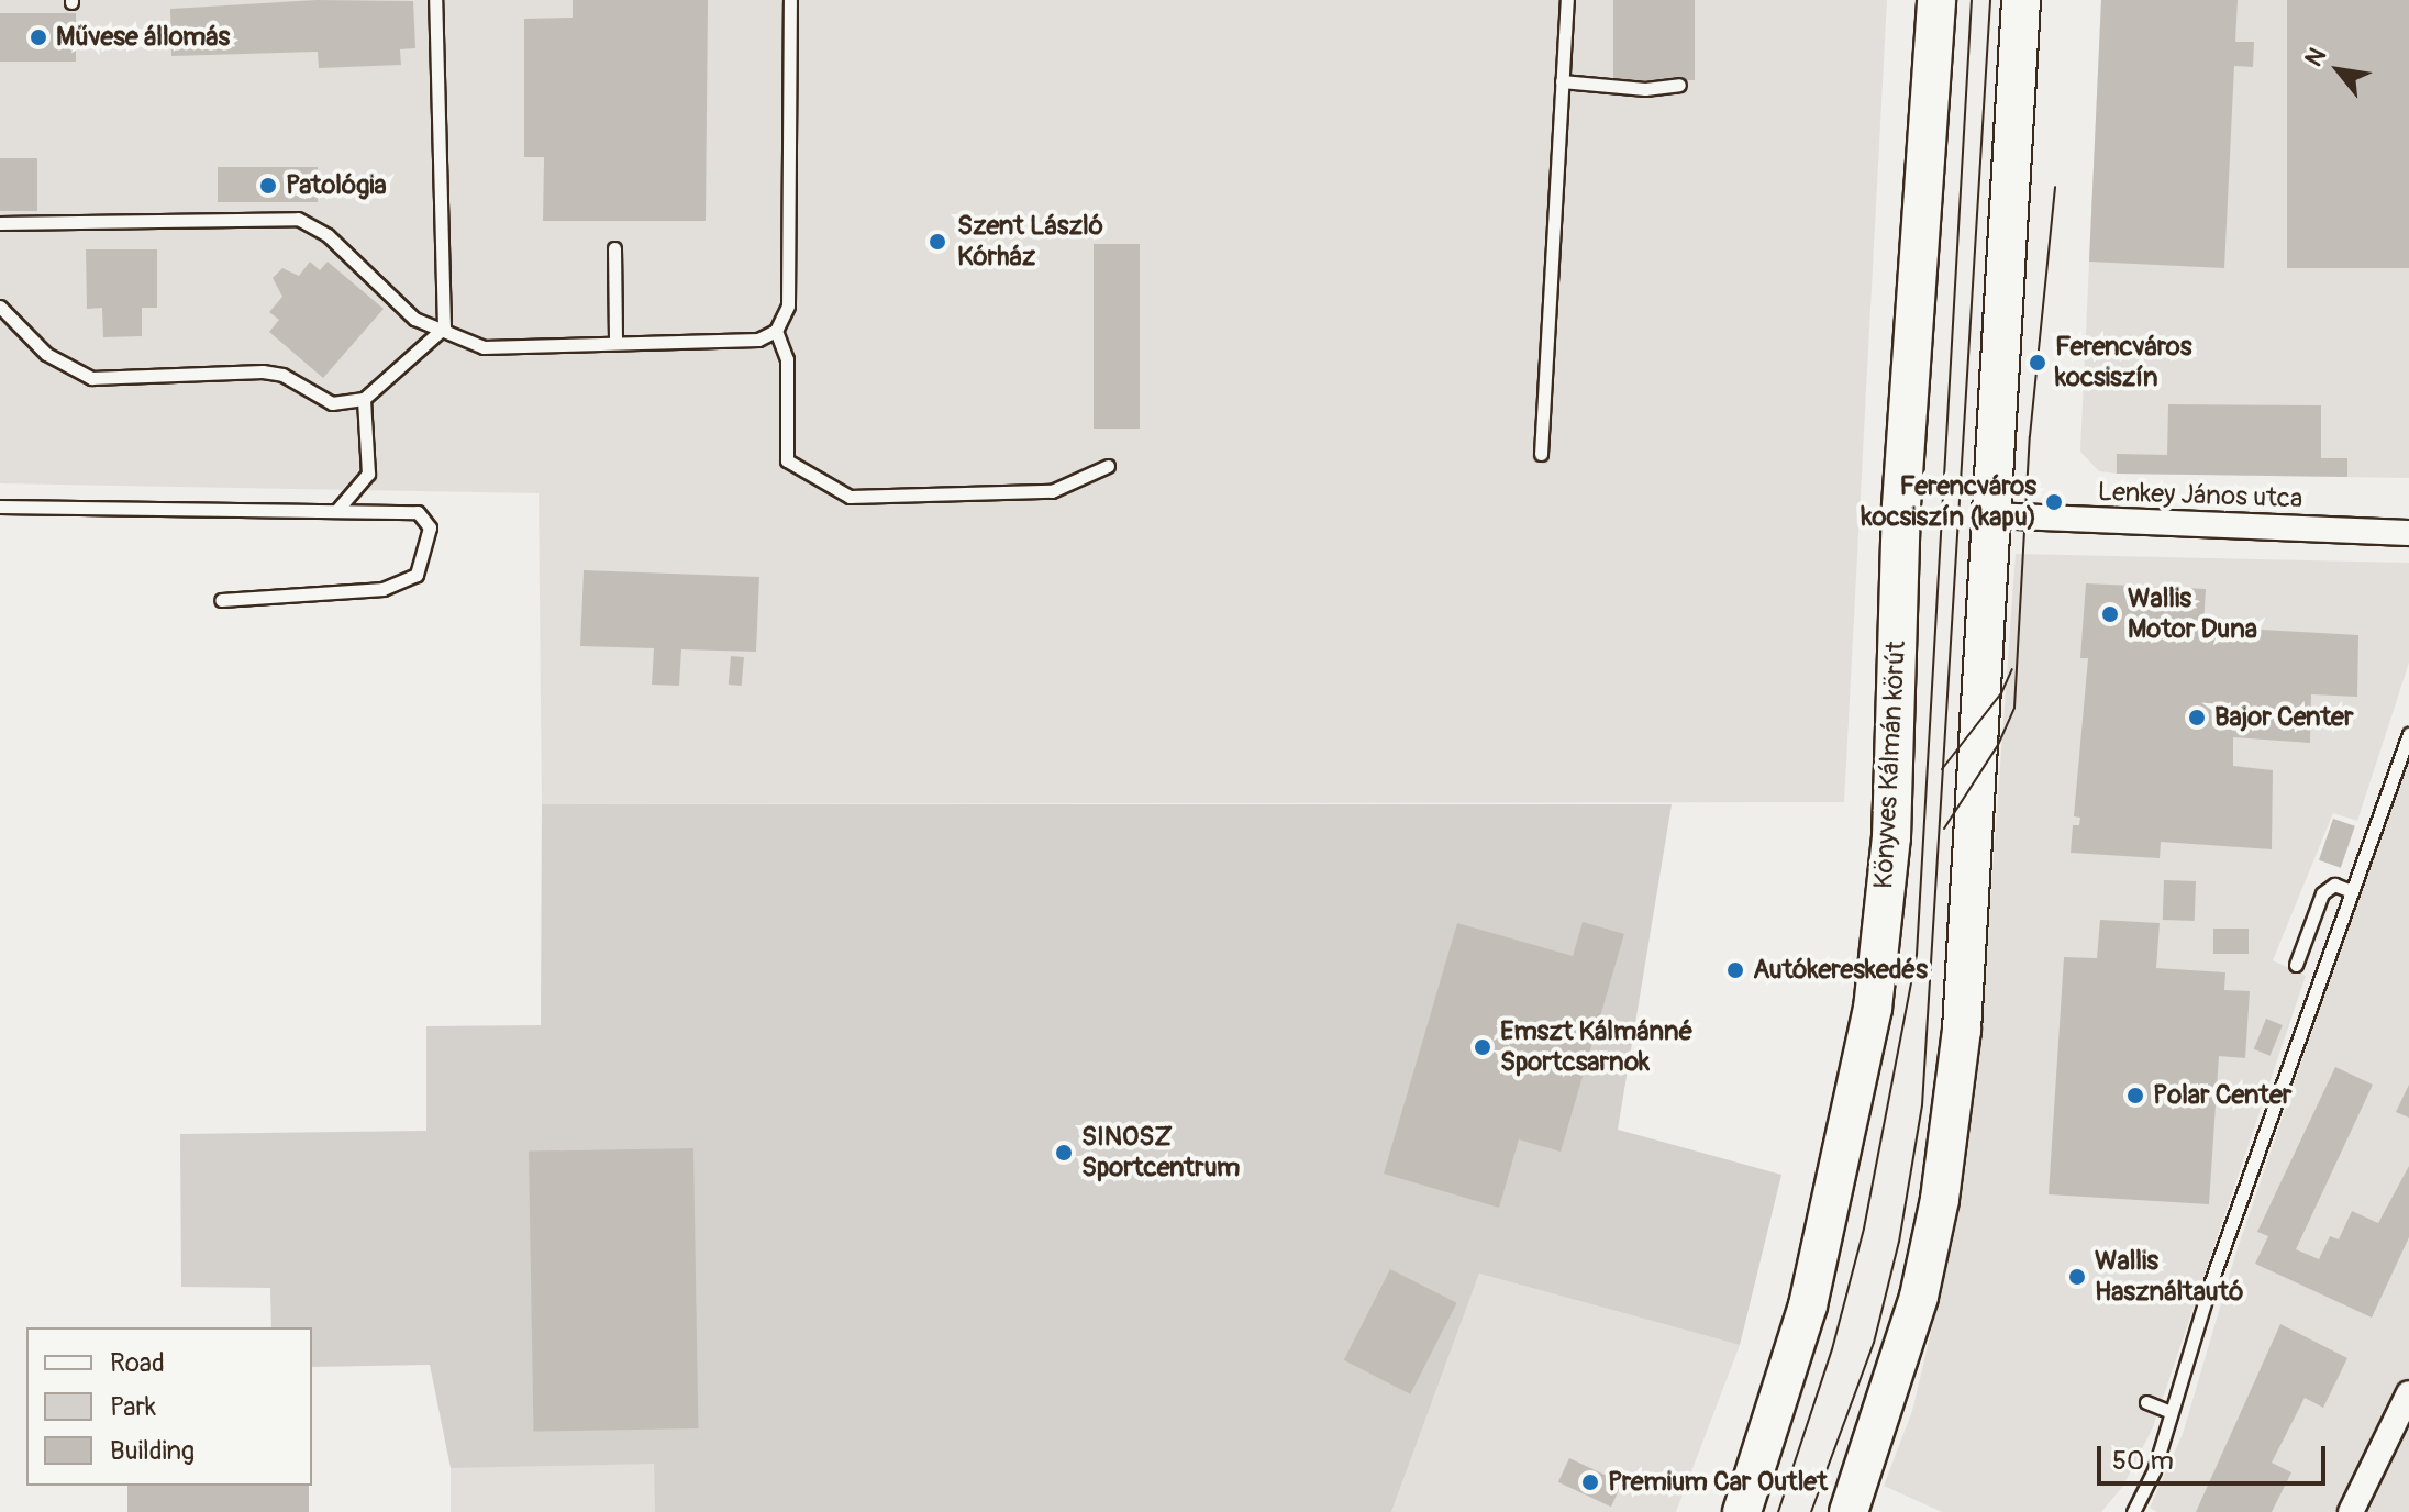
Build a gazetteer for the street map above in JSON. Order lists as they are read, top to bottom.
{
  "streets": {
    "main road": ["Könyves Kálmán körút"],
    "street": ["Lenkey János utca"]
  },
  "places": [
    "Művese állomás",
    "Patológia",
    "Szent László Kórház",
    "Ferencváros kocsiszín",
    "Ferencváros kocsiszín (kapu)",
    "Wallis Motor Duna",
    "Bajor Center",
    "Autókereskedés",
    "Emszt Kálmánné Sportcsarnok",
    "Polar Center",
    "SINOSZ Sportcentrum",
    "Wallis Használtautó",
    "Premium Car Outlet"
  ],
  "legend": ["Road", "Park", "Building"],
  "scale_bar": "50 m",
  "north": "top left"
}
